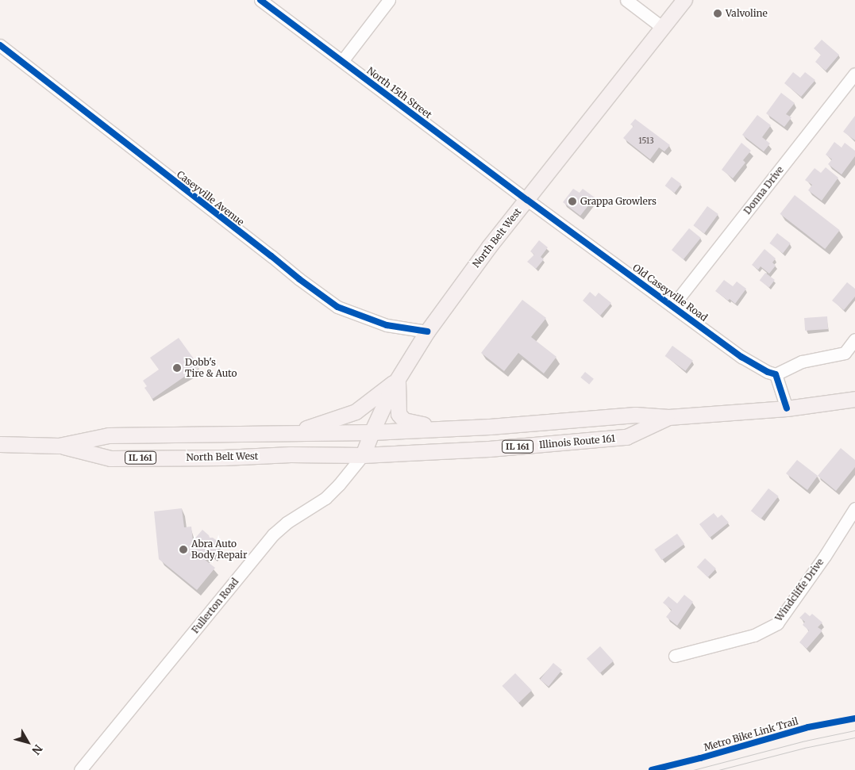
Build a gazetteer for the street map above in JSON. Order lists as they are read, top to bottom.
{
  "streets": {
    "main road": ["North Belt West", "Illinois Route 161", "IL 161"],
    "street": [
      "North 15th Street",
      "Donna Drive",
      "Caseyville Avenue",
      "Old Caseyville Road",
      "Windcliffe Drive",
      "Fullerton Road"
    ],
    "cycle path": ["Metro Bike Link Trail"]
  },
  "crossings": [
    ["North 15th Street", "North Belt West"],
    ["North 15th Street", "Old Caseyville Road"],
    ["Donna Drive", "Old Caseyville Road"],
    ["Caseyville Avenue", "North Belt West"],
    ["North Belt West", "Old Caseyville Road"],
    ["North Belt West", "Illinois Route 161"],
    ["North Belt West", "Fullerton Road"],
    ["Illinois Route 161", "Fullerton Road"]
  ],
  "places": [
    "Valvoline",
    "Grappa Growlers",
    "Dobb's Tire & Auto",
    "Abra Auto Body Repair"
  ],
  "house_numbers": ["1513"],
  "north": "bottom right"
}
